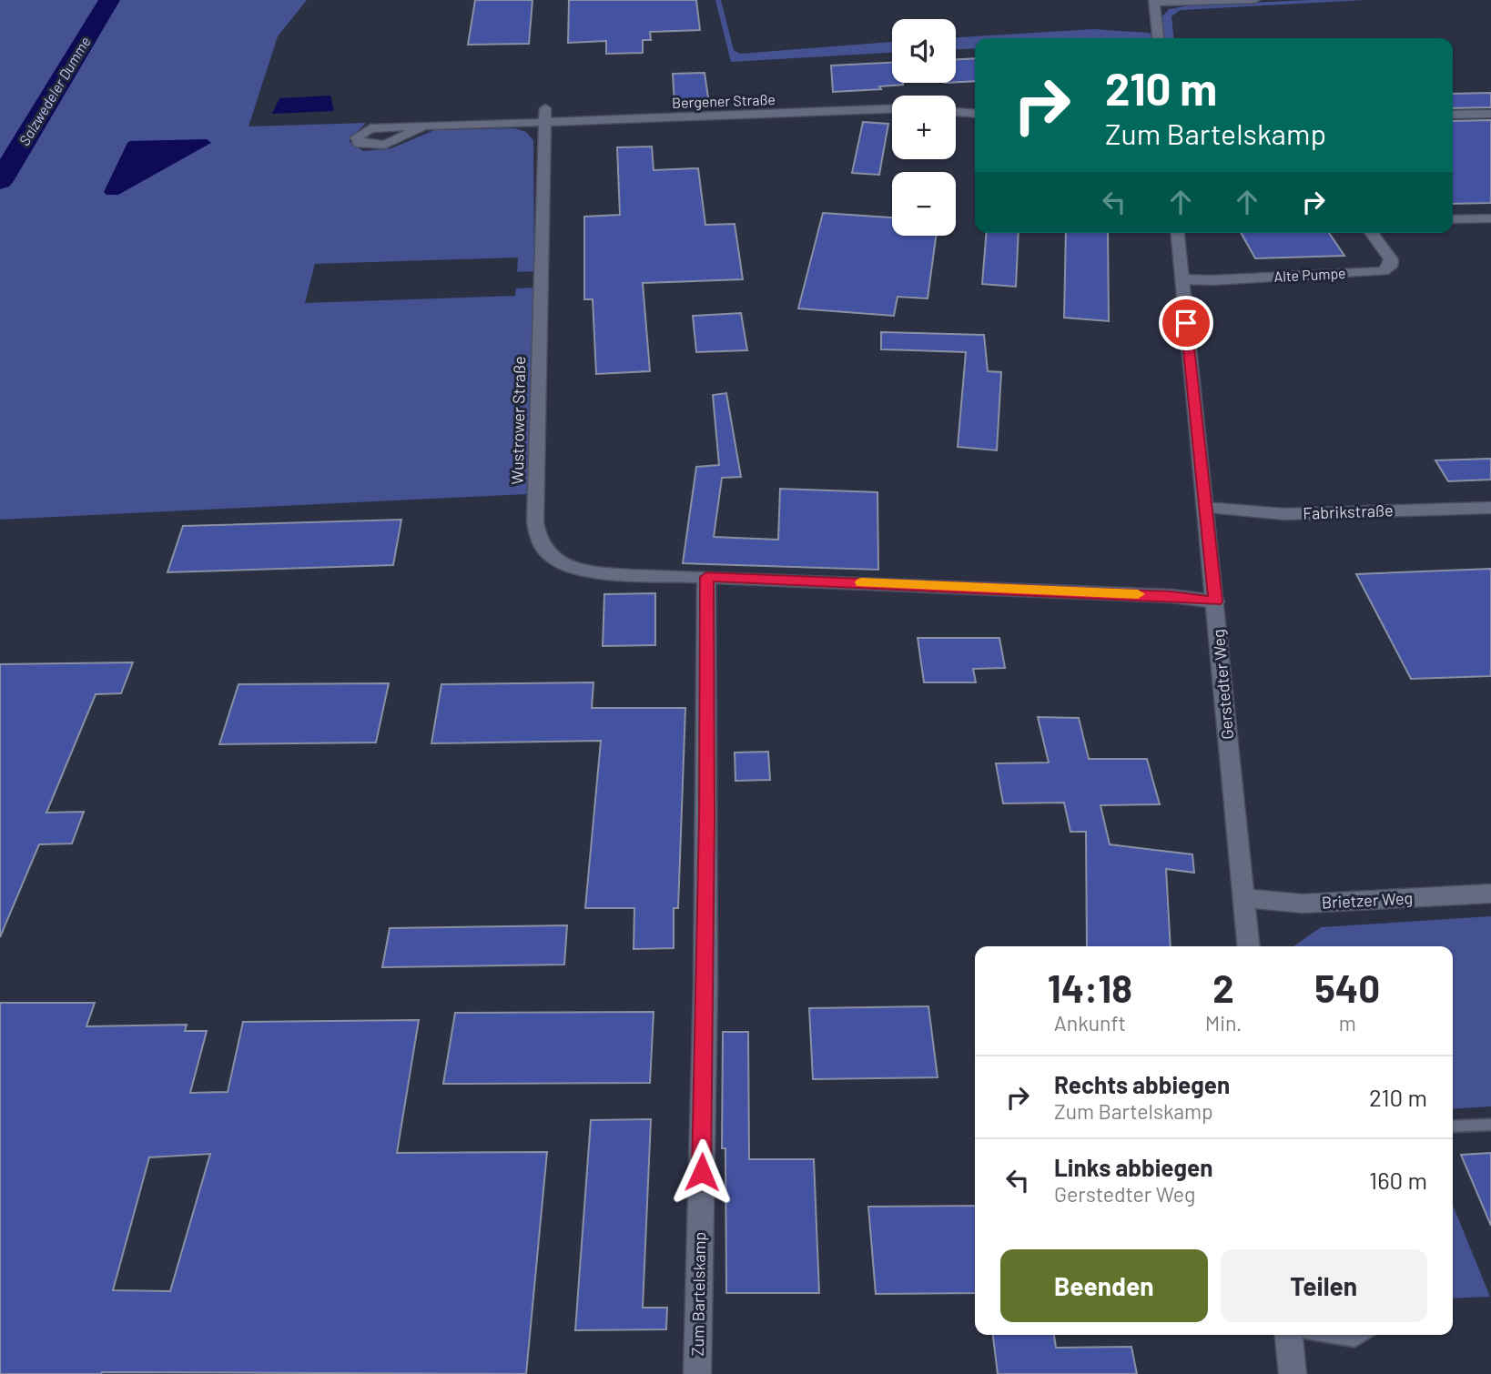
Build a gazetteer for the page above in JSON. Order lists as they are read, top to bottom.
{
  "streets": {
    "street": [
      "Bergener Straße",
      "Alte Pumpe",
      "Wustrower Straße",
      "Fabrikstraße",
      "Gerstedter Weg",
      "Brietzer Weg",
      "Zum Bartelskamp"
    ]
  },
  "crossings": [
    ["Bergener Straße", "Wustrower Straße"],
    ["Alte Pumpe", "Gerstedter Weg"],
    ["Wustrower Straße", "Zum Bartelskamp"],
    ["Fabrikstraße", "Gerstedter Weg"],
    ["Gerstedter Weg", "Brietzer Weg"]
  ],
  "water": ["Salzwedeler Dumme"],
  "page": {
    "map_buttons": ["+", "−"],
    "turn": ["210 m", "Zum Bartelskamp"],
    "eta": [
      "14:18",
      "Ankunft",
      "2",
      "Min.",
      "540",
      "m"
    ],
    "list": [
      {
        "name": "Rechts abbiegen",
        "note": "Zum Bartelskamp",
        "value": "210 m"
      },
      {
        "name": "Links abbiegen",
        "note": "Gerstedter Weg",
        "value": "160 m"
      }
    ],
    "buttons": ["Beenden", "Teilen"]
  }
}
